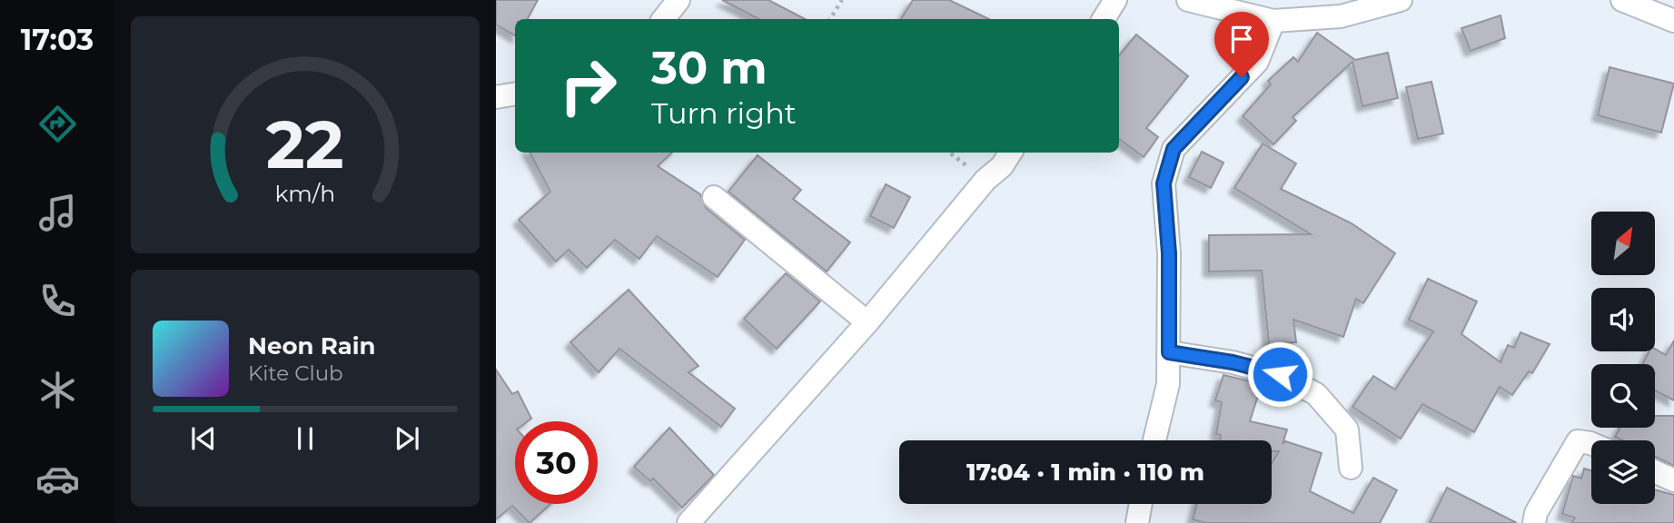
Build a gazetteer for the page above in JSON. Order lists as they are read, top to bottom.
{
  "north": "top right",
  "page": {
    "tabs": "17:03",
    "turn": ["30 m", "Turn right"],
    "song": ["Neon Rain", "Kite Club"],
    "limit": "30",
    "trip": "17:04 · 1 min · 110 m",
    "gauge": ["22", "km/h"]
  }
}
